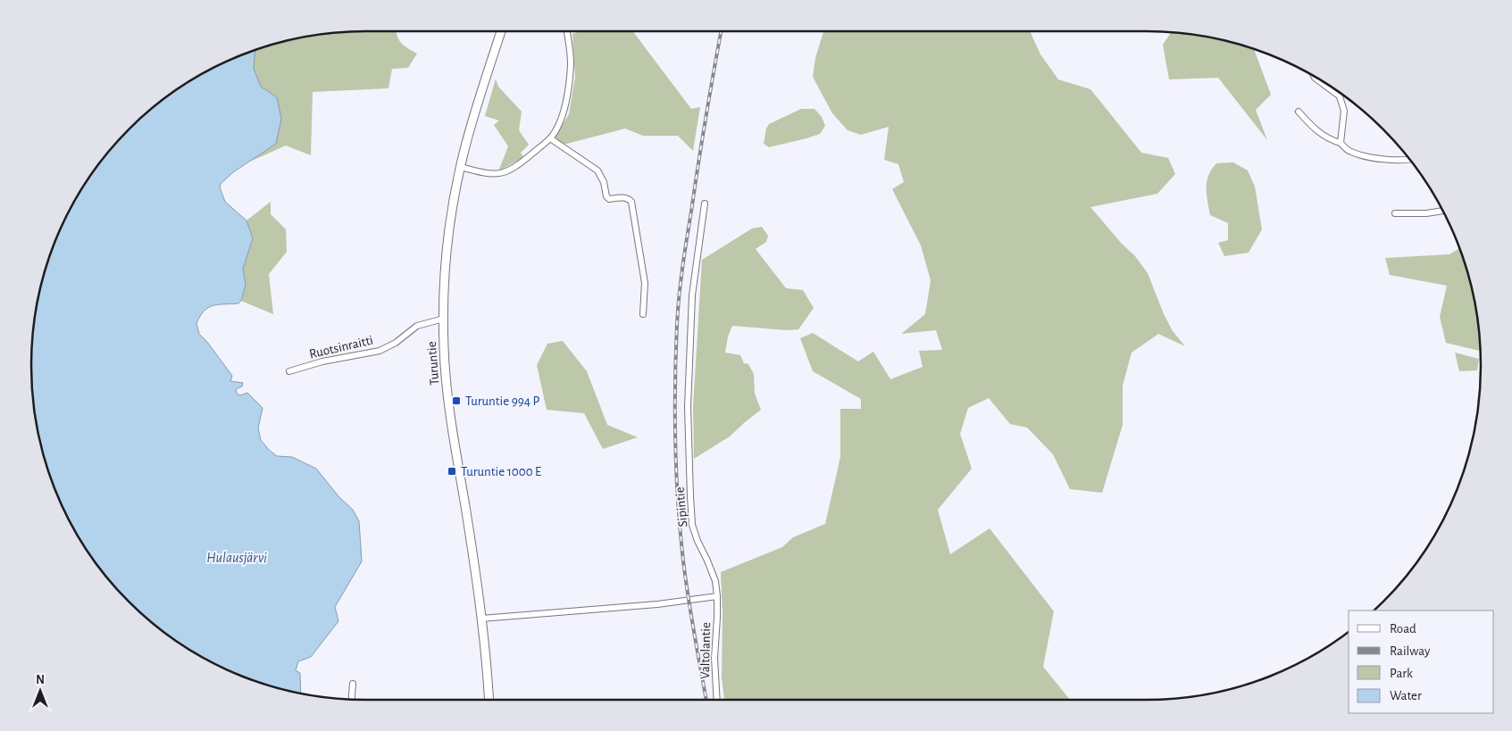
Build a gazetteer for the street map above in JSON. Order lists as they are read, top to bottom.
{
  "streets": {
    "main road": ["Turuntie"],
    "street": ["Ruotsinraitti", "Sipintie", "Valtolantie"]
  },
  "crossings": [
    ["Ruotsinraitti", "Turuntie"],
    ["Sipintie", "Valtolantie"]
  ],
  "water": ["Hulausjärvi"],
  "places": {
    "transit": ["Turuntie 994 P", "Turuntie 1000 E"]
  },
  "legend": [
    "Road",
    "Railway",
    "Park",
    "Water"
  ],
  "north": "top"
}
